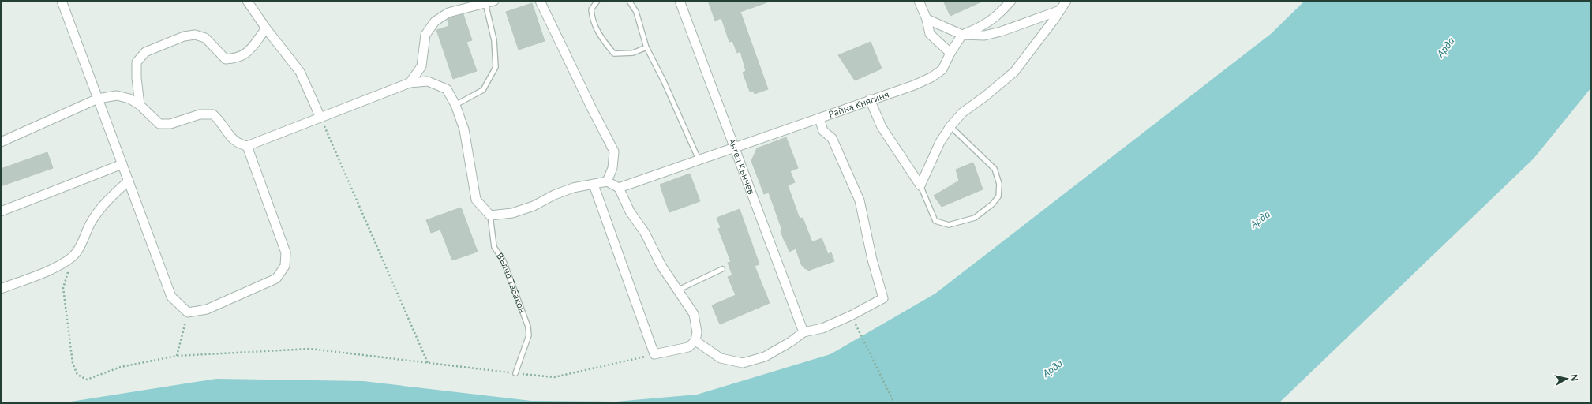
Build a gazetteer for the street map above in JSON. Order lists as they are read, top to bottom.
{
  "streets": {
    "street": ["Райна Княгиня", "Ангел Кънчев"],
    "lane": ["Вълчо Табаков"]
  },
  "crossings": [
    ["Райна Княгиня", "Ангел Кънчев"]
  ],
  "water": ["Арда"],
  "north": "right"
}
